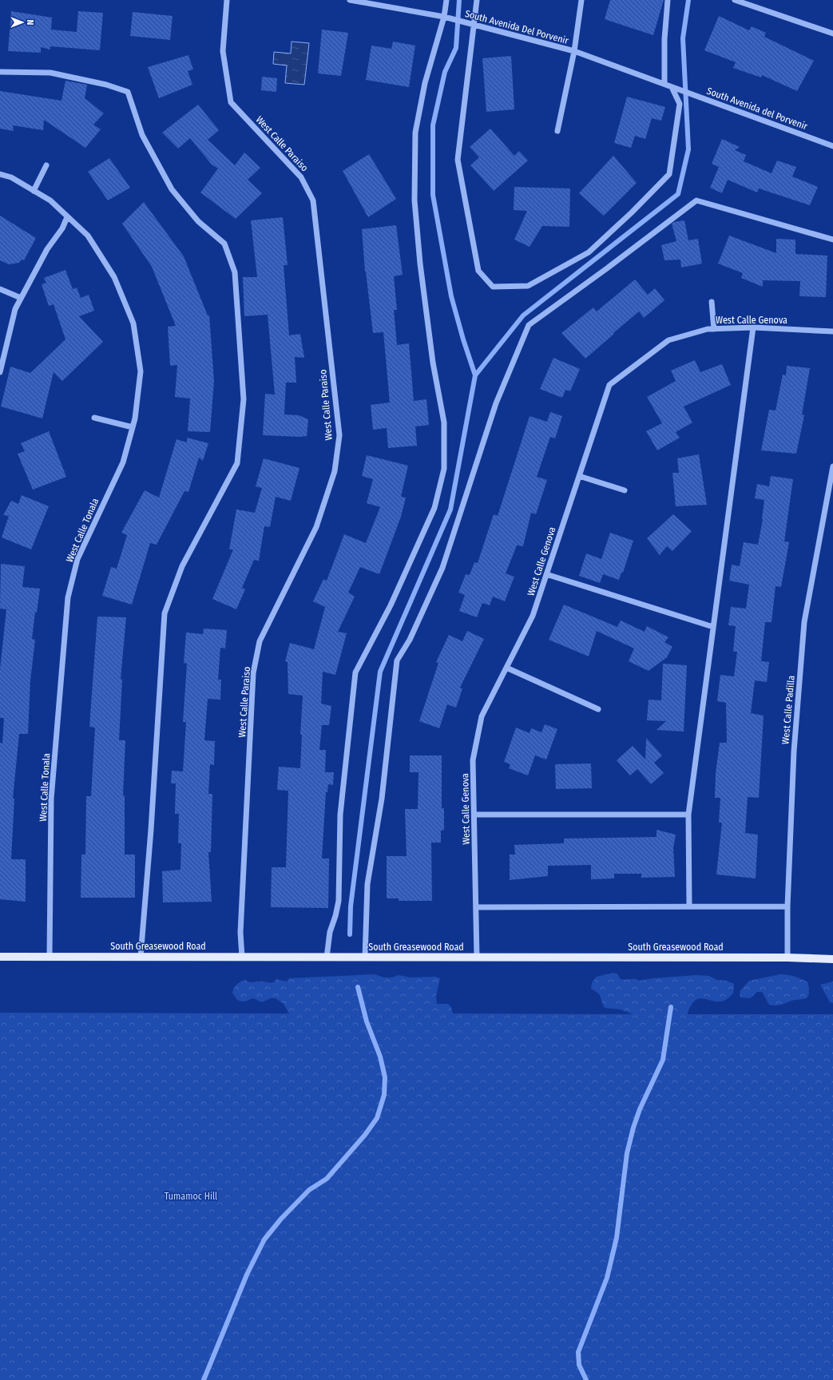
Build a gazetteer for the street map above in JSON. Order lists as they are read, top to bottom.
{
  "streets": {
    "main road": ["South Greasewood Road"],
    "street": [
      "South Avenida Del Porvenir",
      "South Avenida del Porvenir",
      "West Calle Paraiso",
      "West Calle Genova",
      "West Calle Tonala",
      "West Calle Padilla"
    ]
  },
  "crossings": [
    ["South Avenida Del Porvenir", "South Avenida del Porvenir"],
    ["West Calle Paraiso", "South Greasewood Road"],
    ["West Calle Genova", "South Greasewood Road"],
    ["West Calle Tonala", "South Greasewood Road"],
    ["West Calle Padilla", "South Greasewood Road"]
  ],
  "parks": ["Tumamoc Hill"],
  "north": "right"
}
